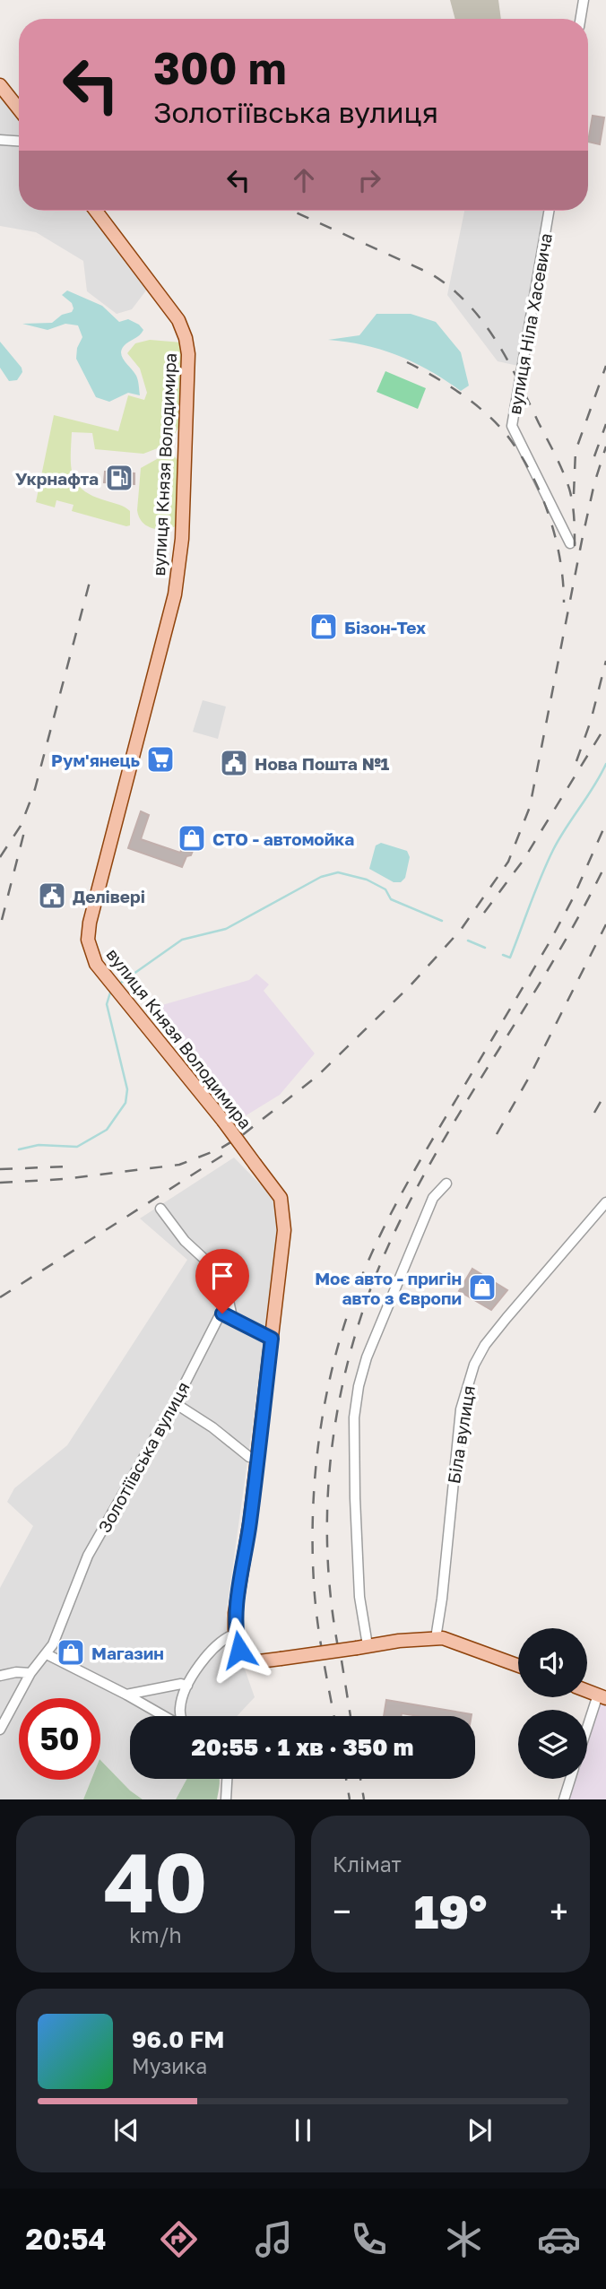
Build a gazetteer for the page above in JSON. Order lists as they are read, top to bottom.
{
  "streets": {
    "main road": ["вулиця Князя Володимира"],
    "street": ["вулиця Ніла Хасевича", "Біла вулиця", "Золотіївська вулиця"]
  },
  "places": {
    "fuel station": ["Укрнафта"],
    "shop": [
      "Бізон-Тех",
      "СТО - автомойка",
      "Моє авто - пригін авто з Європи",
      "Магазин"
    ],
    "supermarket": ["Рум'янець"],
    "public building": ["Нова Пошта №1", "Делівері"]
  },
  "page": {
    "turn": ["300 m", "Золотіївська вулиця"],
    "limit": "50",
    "trip": "20:55 · 1 хв · 350 m",
    "tile": [
      ["40", "km/h"],
      "Клімат"
    ],
    "heat": ["−", "19°", "+"],
    "song": ["96.0 FM", "Музика"],
    "tabs": "20:54"
  }
}
